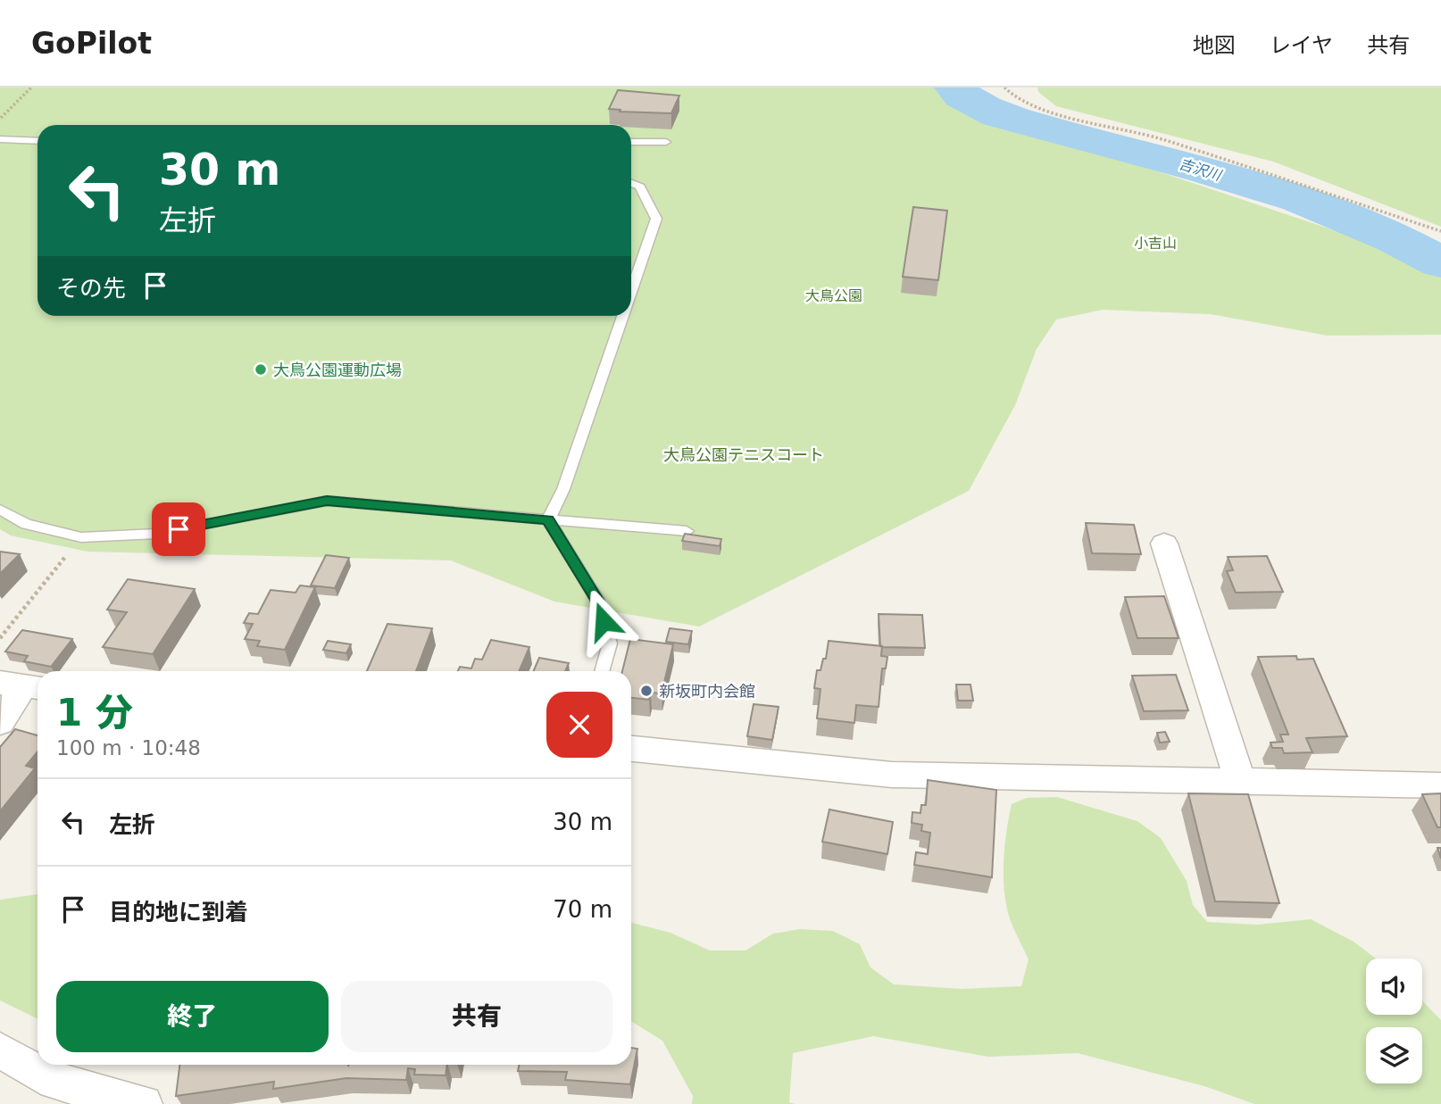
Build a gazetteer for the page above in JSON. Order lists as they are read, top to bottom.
{
  "water": ["吉沢川"],
  "parks": ["小吉山", "大鳥公園", "大鳥公園テニスコート"],
  "places": ["大鳥公園運動広場", "新坂町内会館"],
  "page": {
    "header": "GoPilot",
    "nav": ["地図", "レイヤ", "共有"],
    "turn": ["30 m", "左折"],
    "then": "その先",
    "heading": ["1 分", "100 m · 10:48"],
    "list": [
      {
        "name": "左折",
        "value": "30 m"
      },
      {
        "name": "目的地に到着",
        "value": "70 m"
      }
    ],
    "buttons": ["終了", "共有"]
  }
}
